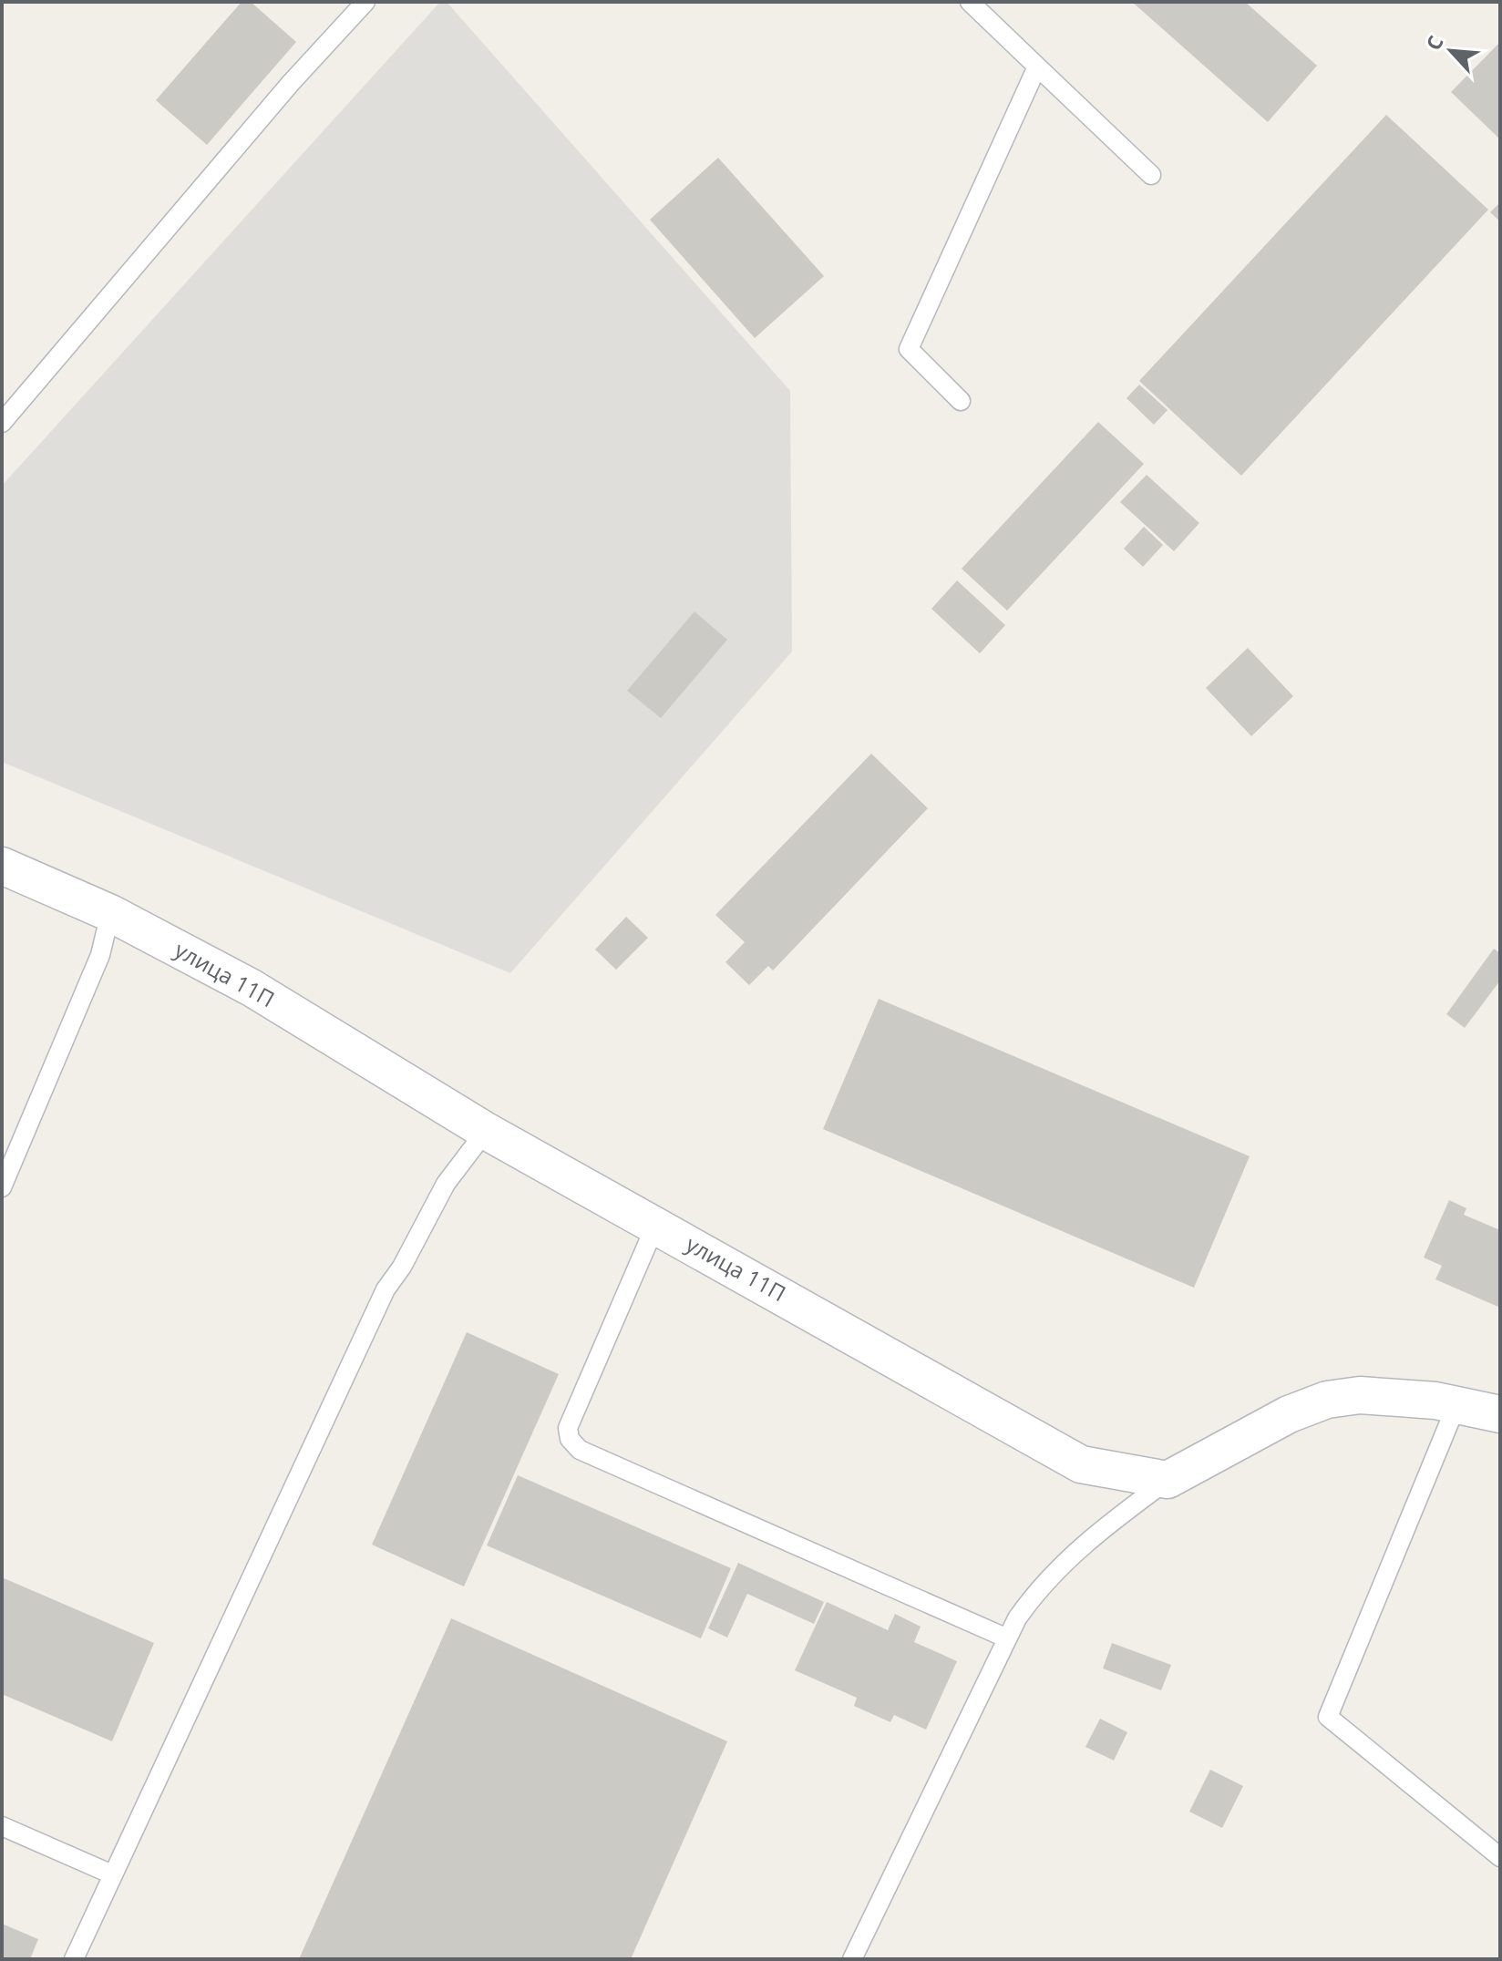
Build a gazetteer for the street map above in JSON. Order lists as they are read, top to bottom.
{
  "streets": {
    "street": ["улица 11П"]
  },
  "north": "top left"
}
